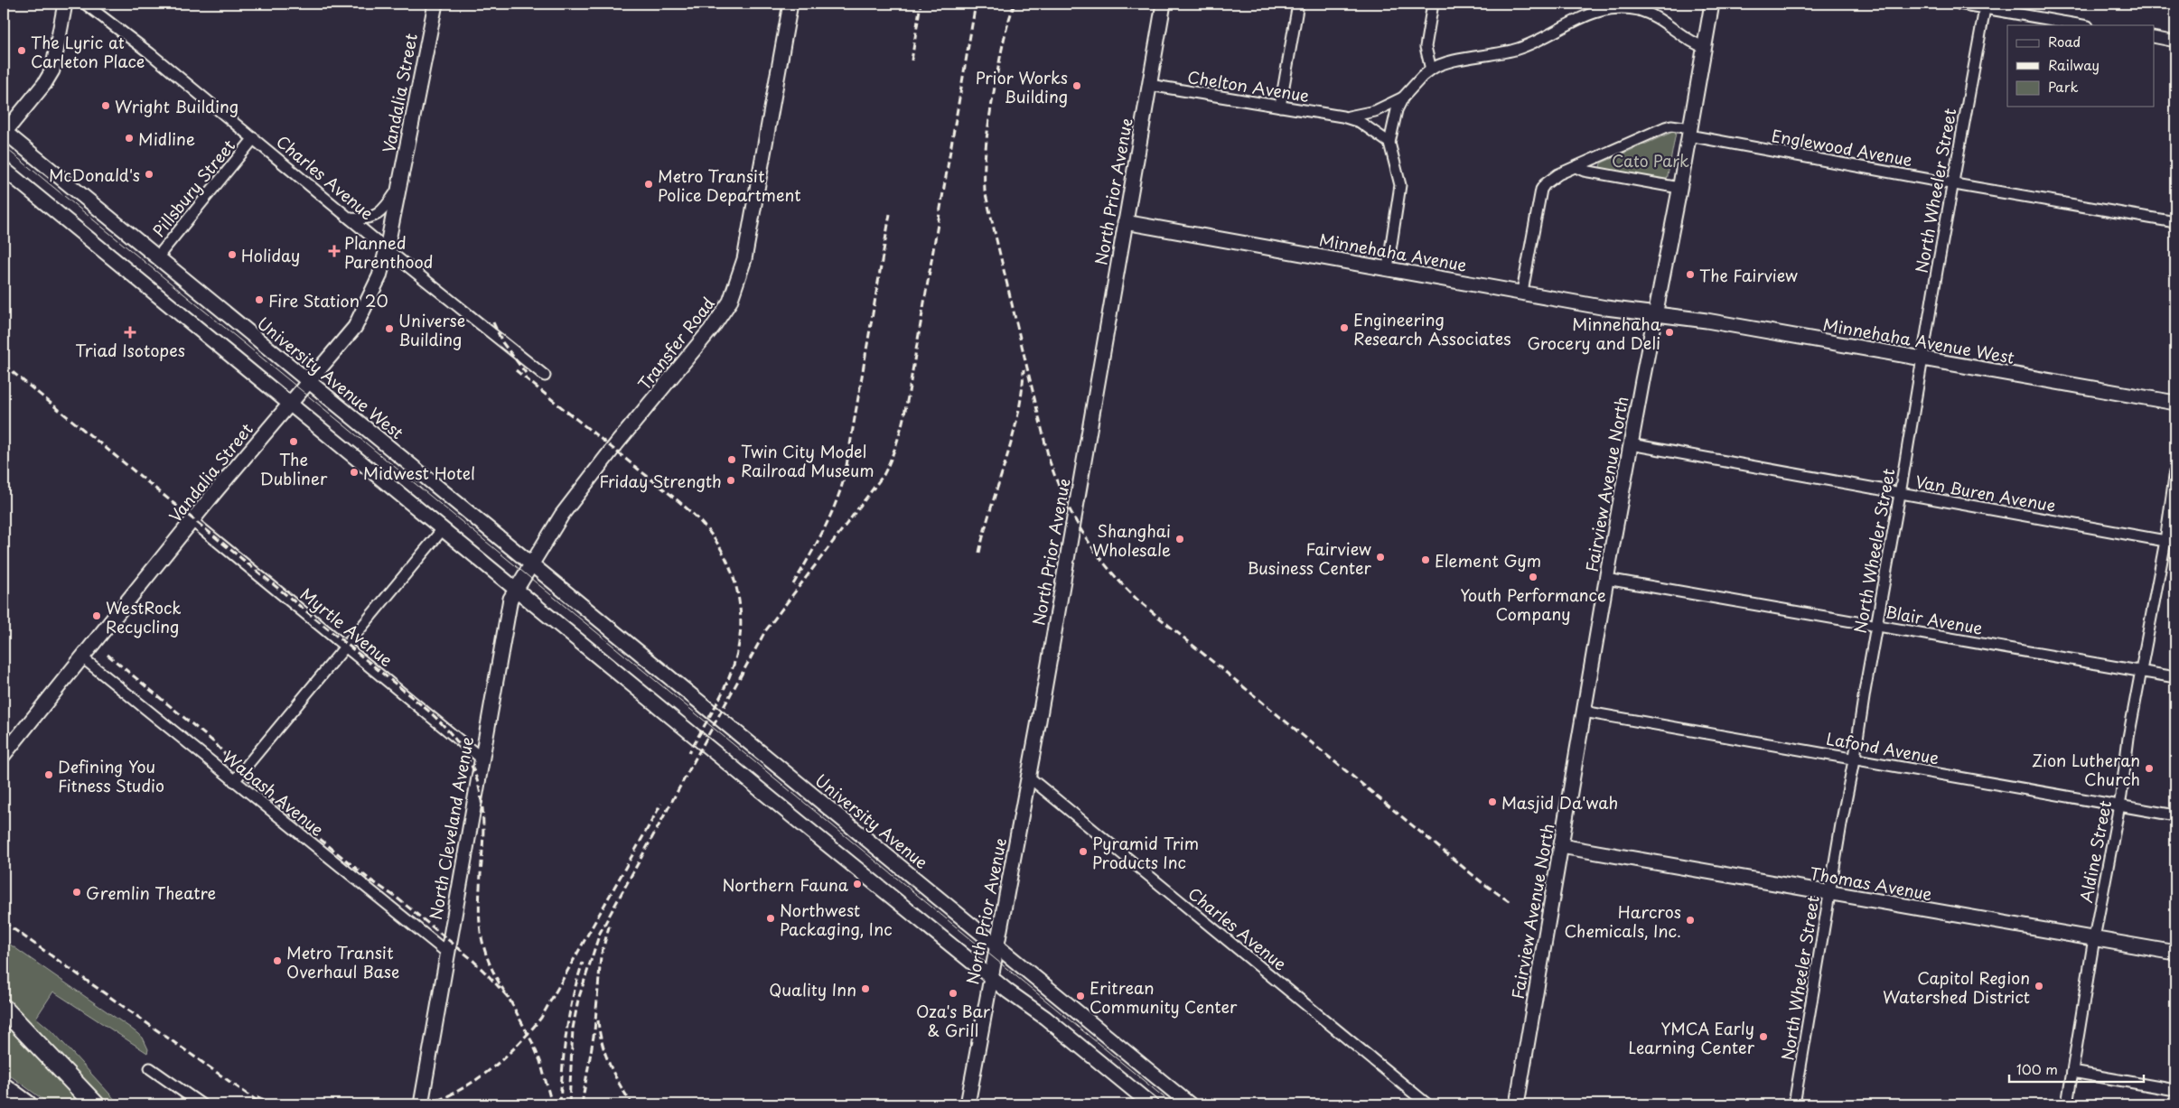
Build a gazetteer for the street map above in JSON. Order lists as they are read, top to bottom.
{
  "streets": {
    "street": [
      "Chelton Avenue",
      "Vandalia Street",
      "Englewood Avenue",
      "Charles Avenue",
      "Pillsbury Street",
      "North Wheeler Street",
      "North Prior Avenue",
      "Minnehaha Avenue",
      "Minnehaha Avenue West",
      "Transfer Road",
      "University Avenue West",
      "Fairview Avenue North",
      "Van Buren Avenue",
      "Blair Avenue",
      "Myrtle Avenue",
      "Lafond Avenue",
      "Wabash Avenue",
      "University Avenue",
      "North Cleveland Avenue",
      "Aldine Street",
      "Thomas Avenue"
    ]
  },
  "crossings": [
    ["Chelton Avenue", "North Prior Avenue"],
    ["Vandalia Street", "Charles Avenue"],
    ["Vandalia Street", "University Avenue West"],
    ["Vandalia Street", "Myrtle Avenue"],
    ["Vandalia Street", "Wabash Avenue"],
    ["Englewood Avenue", "North Wheeler Street"],
    ["Englewood Avenue", "Minnehaha Avenue"],
    ["Englewood Avenue", "Fairview Avenue North"],
    ["Charles Avenue", "Pillsbury Street"],
    ["Charles Avenue", "North Prior Avenue"],
    ["Pillsbury Street", "University Avenue West"],
    ["North Wheeler Street", "Minnehaha Avenue West"],
    ["North Wheeler Street", "Van Buren Avenue"],
    ["North Wheeler Street", "Blair Avenue"],
    ["North Wheeler Street", "Lafond Avenue"],
    ["North Wheeler Street", "Thomas Avenue"],
    ["North Prior Avenue", "Minnehaha Avenue"],
    ["North Prior Avenue", "University Avenue"],
    ["Minnehaha Avenue", "Minnehaha Avenue West"],
    ["Minnehaha Avenue", "Fairview Avenue North"],
    ["Minnehaha Avenue West", "Fairview Avenue North"],
    ["Transfer Road", "University Avenue West"],
    ["Transfer Road", "University Avenue"],
    ["Transfer Road", "North Cleveland Avenue"],
    ["University Avenue West", "University Avenue"],
    ["University Avenue West", "North Cleveland Avenue"],
    ["Fairview Avenue North", "Van Buren Avenue"],
    ["Fairview Avenue North", "Blair Avenue"],
    ["Fairview Avenue North", "Lafond Avenue"],
    ["Fairview Avenue North", "Thomas Avenue"],
    ["Van Buren Avenue", "Aldine Street"],
    ["Blair Avenue", "Aldine Street"],
    ["Myrtle Avenue", "North Cleveland Avenue"],
    ["Lafond Avenue", "Aldine Street"],
    ["Wabash Avenue", "North Cleveland Avenue"],
    ["University Avenue", "North Cleveland Avenue"],
    ["Aldine Street", "Thomas Avenue"]
  ],
  "parks": ["Cato Park"],
  "places": {
    "other": [
      "The Lyric at Carleton Place",
      "Prior Works Building",
      "Wright Building",
      "Midline",
      "McDonald's",
      "Metro Transit Police Department",
      "Holiday",
      "The Fairview",
      "Fire Station 20",
      "Engineering Research Associates",
      "Universe Building",
      "Minnehaha Grocery and Deli",
      "The Dubliner",
      "Twin City Model Railroad Museum",
      "Midwest Hotel",
      "Friday Strength",
      "Shanghai Wholesale",
      "Fairview Business Center",
      "Element Gym",
      "Youth Performance Company",
      "WestRock Recycling",
      "Zion Lutheran Church",
      "Defining You Fitness Studio",
      "Masjid Da'wah",
      "Pyramid Trim Products Inc",
      "Northern Fauna",
      "Gremlin Theatre",
      "Northwest Packaging, Inc",
      "Harcros Chemicals, Inc.",
      "Metro Transit Overhaul Base",
      "Capitol Region Watershed District",
      "Quality Inn",
      "Oza's Bar & Grill",
      "Eritrean Community Center",
      "YMCA Early Learning Center"
    ],
    "health": ["Planned Parenthood", "Triad Isotopes"]
  },
  "legend": ["Road", "Railway", "Park"],
  "scale_bar": "100 m"
}
